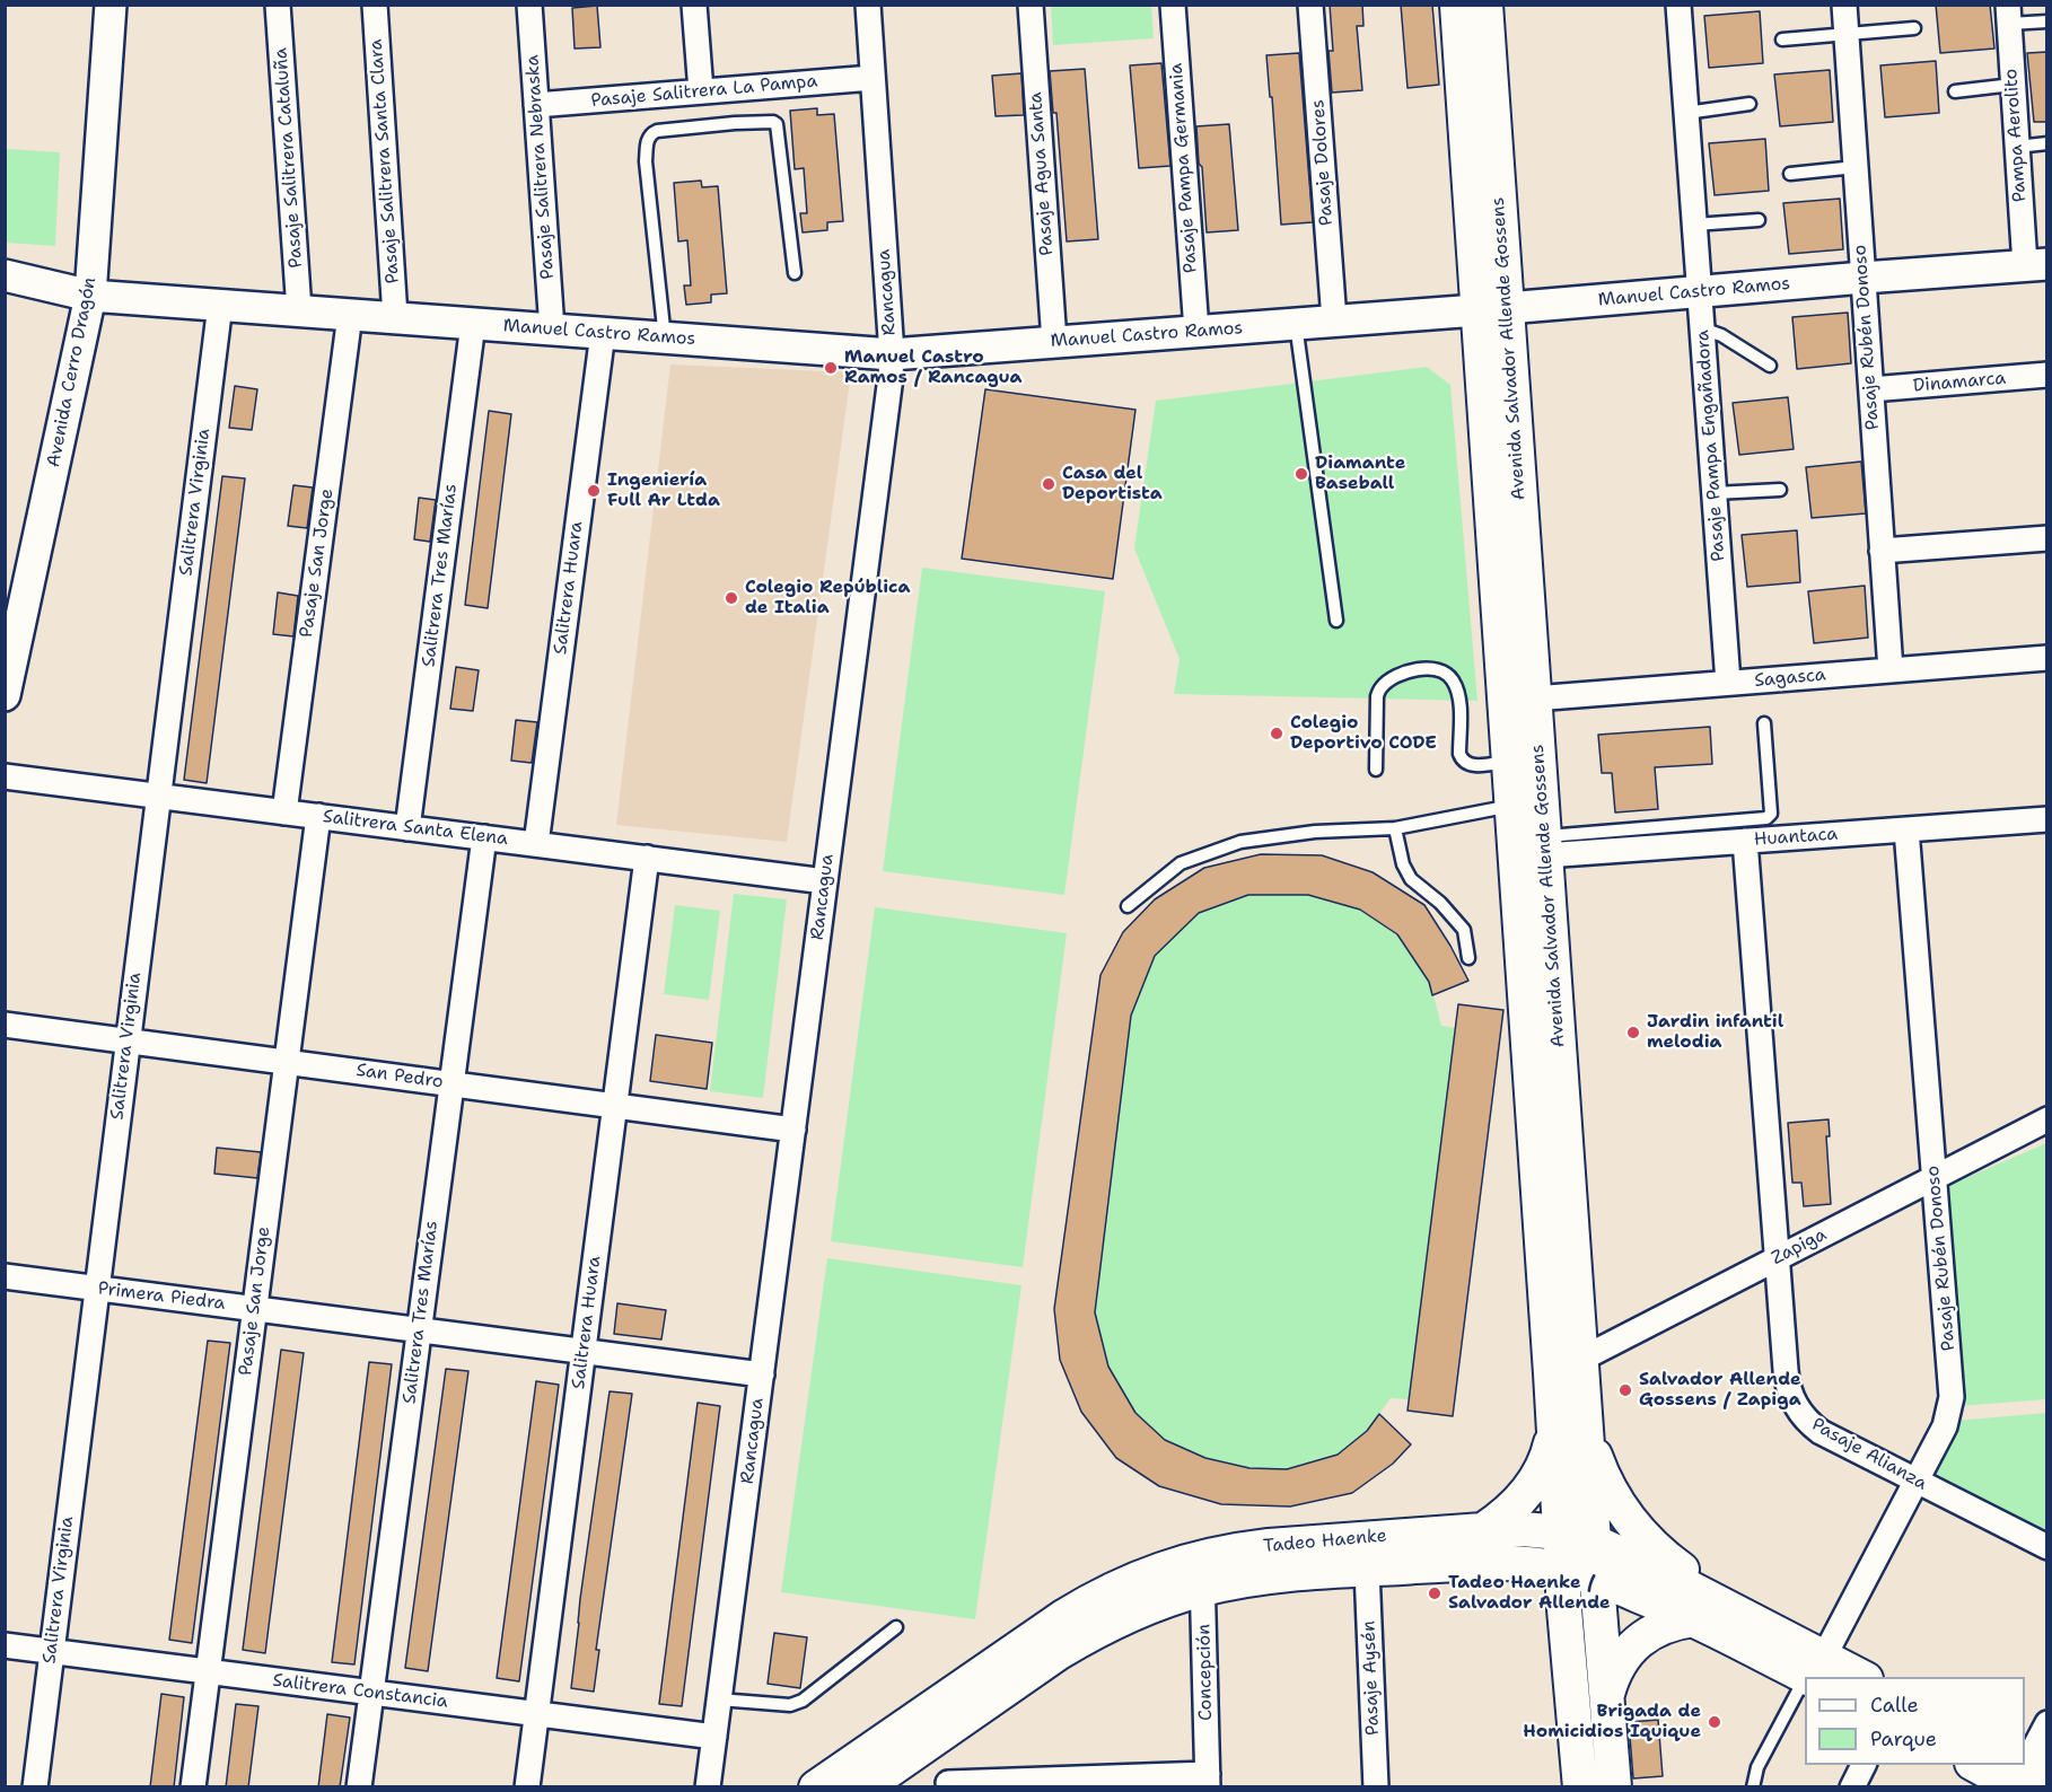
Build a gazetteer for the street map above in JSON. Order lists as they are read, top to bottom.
{
  "streets": {
    "main road": ["Avenida Salvador Allende Gossens", "Tadeo Haenke"],
    "street": [
      "Pasaje Salitrera La Pampa",
      "Pampa Aerolito",
      "Pasaje Salitrera Cataluña",
      "Pasaje Salitrera Santa Clara",
      "Pasaje Dolores",
      "Pasaje Salitrera Nebraska",
      "Pasaje Pampa Germania",
      "Pasaje Agua Santa",
      "Rancagua",
      "Manuel Castro Ramos",
      "Pasaje Rubén Donoso",
      "Avenida Cerro Dragón",
      "Dinamarca",
      "Pasaje Pampa Engañadora",
      "Salitrera Virginia",
      "Pasaje San Jorge",
      "Salitrera Tres Marías",
      "Salitrera Huara",
      "Sagasca",
      "Salitrera Santa Elena",
      "Huantaca",
      "San Pedro",
      "Zapiga",
      "Primera Piedra",
      "Pasaje Alianza",
      "Concepción",
      "Pasaje Aysén",
      "Salitrera Constancia"
    ]
  },
  "crossings": [
    ["Pasaje Salitrera La Pampa", "Pasaje Salitrera Nebraska"],
    ["Pasaje Salitrera La Pampa", "Rancagua"],
    ["Pampa Aerolito", "Manuel Castro Ramos"],
    ["Pasaje Salitrera Cataluña", "Manuel Castro Ramos"],
    ["Pasaje Salitrera Santa Clara", "Manuel Castro Ramos"],
    ["Pasaje Dolores", "Manuel Castro Ramos"],
    ["Pasaje Salitrera Nebraska", "Manuel Castro Ramos"],
    ["Pasaje Pampa Germania", "Manuel Castro Ramos"],
    ["Pasaje Agua Santa", "Manuel Castro Ramos"],
    ["Rancagua", "Manuel Castro Ramos"],
    ["Rancagua", "Salitrera Santa Elena"],
    ["Rancagua", "San Pedro"],
    ["Rancagua", "Primera Piedra"],
    ["Rancagua", "Salitrera Constancia"],
    ["Manuel Castro Ramos", "Pasaje Rubén Donoso"],
    ["Manuel Castro Ramos", "Avenida Salvador Allende Gossens"],
    ["Manuel Castro Ramos", "Avenida Cerro Dragón"],
    ["Manuel Castro Ramos", "Pasaje Pampa Engañadora"],
    ["Manuel Castro Ramos", "Salitrera Virginia"],
    ["Manuel Castro Ramos", "Pasaje San Jorge"],
    ["Manuel Castro Ramos", "Salitrera Tres Marías"],
    ["Manuel Castro Ramos", "Salitrera Huara"],
    ["Pasaje Rubén Donoso", "Dinamarca"],
    ["Pasaje Rubén Donoso", "Sagasca"],
    ["Pasaje Rubén Donoso", "Huantaca"],
    ["Pasaje Rubén Donoso", "Zapiga"],
    ["Pasaje Rubén Donoso", "Pasaje Alianza"],
    ["Pasaje Rubén Donoso", "Tadeo Haenke"],
    ["Avenida Salvador Allende Gossens", "Sagasca"],
    ["Avenida Salvador Allende Gossens", "Huantaca"],
    ["Avenida Salvador Allende Gossens", "Zapiga"],
    ["Avenida Salvador Allende Gossens", "Tadeo Haenke"],
    ["Pasaje Pampa Engañadora", "Sagasca"],
    ["Salitrera Virginia", "Salitrera Santa Elena"],
    ["Salitrera Virginia", "San Pedro"],
    ["Salitrera Virginia", "Primera Piedra"],
    ["Salitrera Virginia", "Salitrera Constancia"],
    ["Pasaje San Jorge", "Salitrera Santa Elena"],
    ["Pasaje San Jorge", "San Pedro"],
    ["Pasaje San Jorge", "Primera Piedra"],
    ["Pasaje San Jorge", "Salitrera Constancia"],
    ["Salitrera Tres Marías", "Salitrera Santa Elena"],
    ["Salitrera Tres Marías", "San Pedro"],
    ["Salitrera Tres Marías", "Primera Piedra"],
    ["Salitrera Tres Marías", "Salitrera Constancia"],
    ["Salitrera Huara", "Salitrera Santa Elena"],
    ["Salitrera Huara", "San Pedro"],
    ["Salitrera Huara", "Primera Piedra"],
    ["Salitrera Huara", "Salitrera Constancia"],
    ["Zapiga", "Pasaje Alianza"],
    ["Tadeo Haenke", "Concepción"],
    ["Tadeo Haenke", "Pasaje Aysén"]
  ],
  "places": [
    "Manuel Castro Ramos / Rancagua",
    "Diamante Baseball",
    "Casa del Deportista",
    "Ingeniería Full Ar Ltda",
    "Colegio República de Italia",
    "Colegio Deportivo CODE",
    "Jardin infantil melodia",
    "Salvador Allende Gossens / Zapiga",
    "Tadeo Haenke / Salvador Allende",
    "Brigada de Homicidios Iquique"
  ],
  "legend": ["Calle", "Parque"]
}
